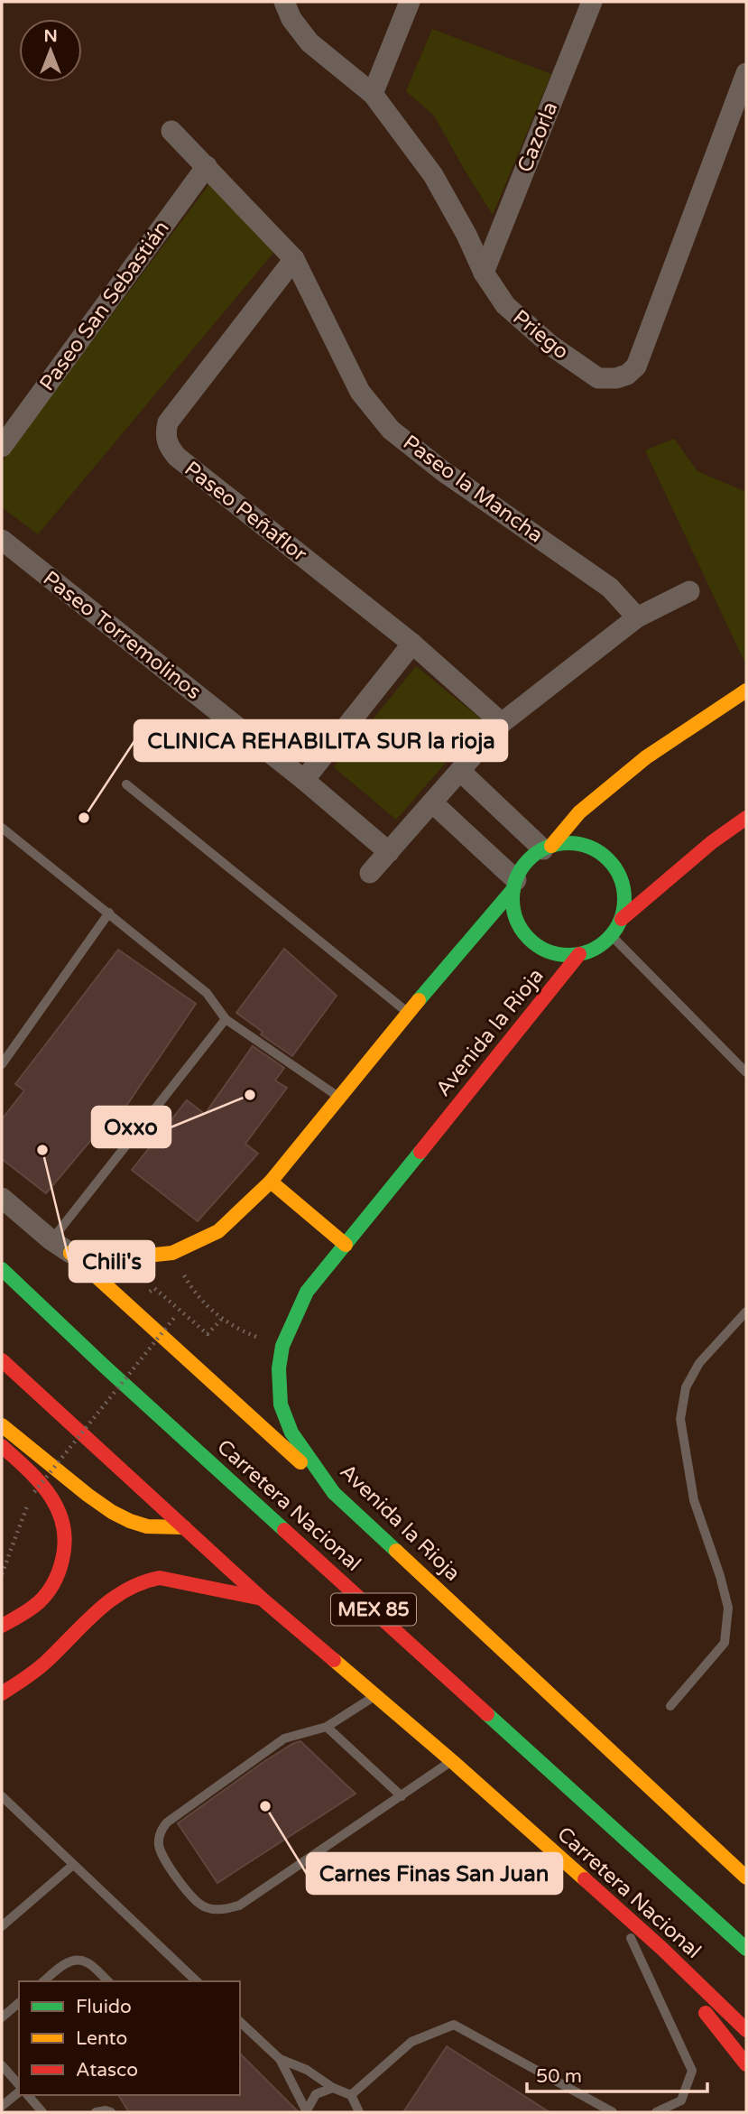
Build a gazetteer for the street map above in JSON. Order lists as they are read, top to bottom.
{
  "streets": {
    "main road": ["Avenida la Rioja", "Carretera Nacional", "MEX 85"],
    "street": [
      "Cazorla",
      "Paseo San Sebastián",
      "Priego",
      "Paseo la Mancha",
      "Paseo Peñaflor",
      "Paseo Torremolinos"
    ]
  },
  "crossings": [
    ["Cazorla", "Priego"],
    ["Paseo San Sebastián", "Paseo la Mancha"],
    ["Paseo la Mancha", "Paseo Peñaflor"]
  ],
  "places": [
    "CLINICA REHABILITA SUR la rioja",
    "Oxxo",
    "Chili's",
    "Carnes Finas San Juan"
  ],
  "legend": ["Fluido", "Lento", "Atasco"],
  "scale_bar": "50 m",
  "north": "top"
}
